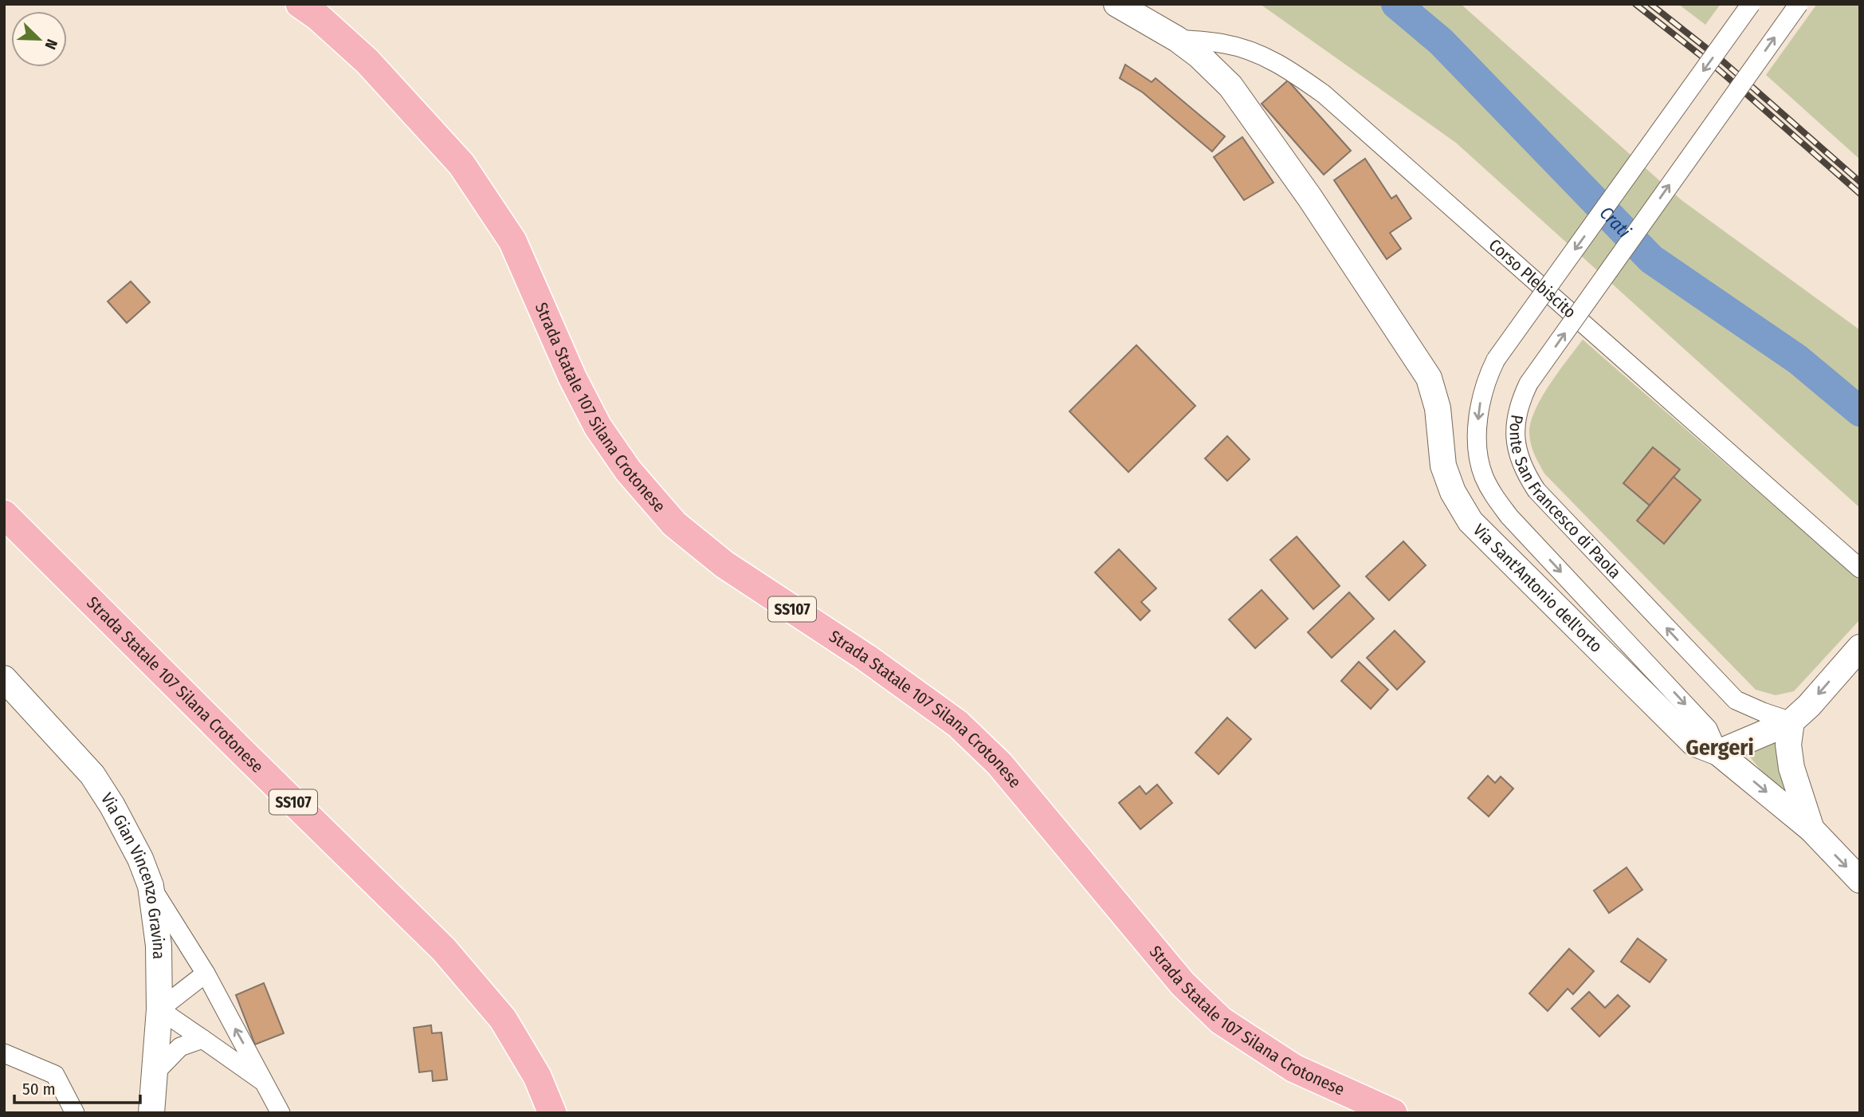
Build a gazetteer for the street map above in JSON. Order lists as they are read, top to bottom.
{
  "streets": {
    "main road": ["Strada Statale 107 Silana Crotonese", "SS107"],
    "street": [
      "Corso Plebiscito",
      "Ponte San Francesco di Paola",
      "Via Sant'Antonio dell'orto",
      "Via Gian Vincenzo Gravina"
    ]
  },
  "crossings": [
    ["Corso Plebiscito", "Via Sant'Antonio dell'orto"]
  ],
  "districts": ["Gergeri"],
  "water": ["Crati"],
  "scale_bar": "50 m",
  "north": "bottom right"
}
